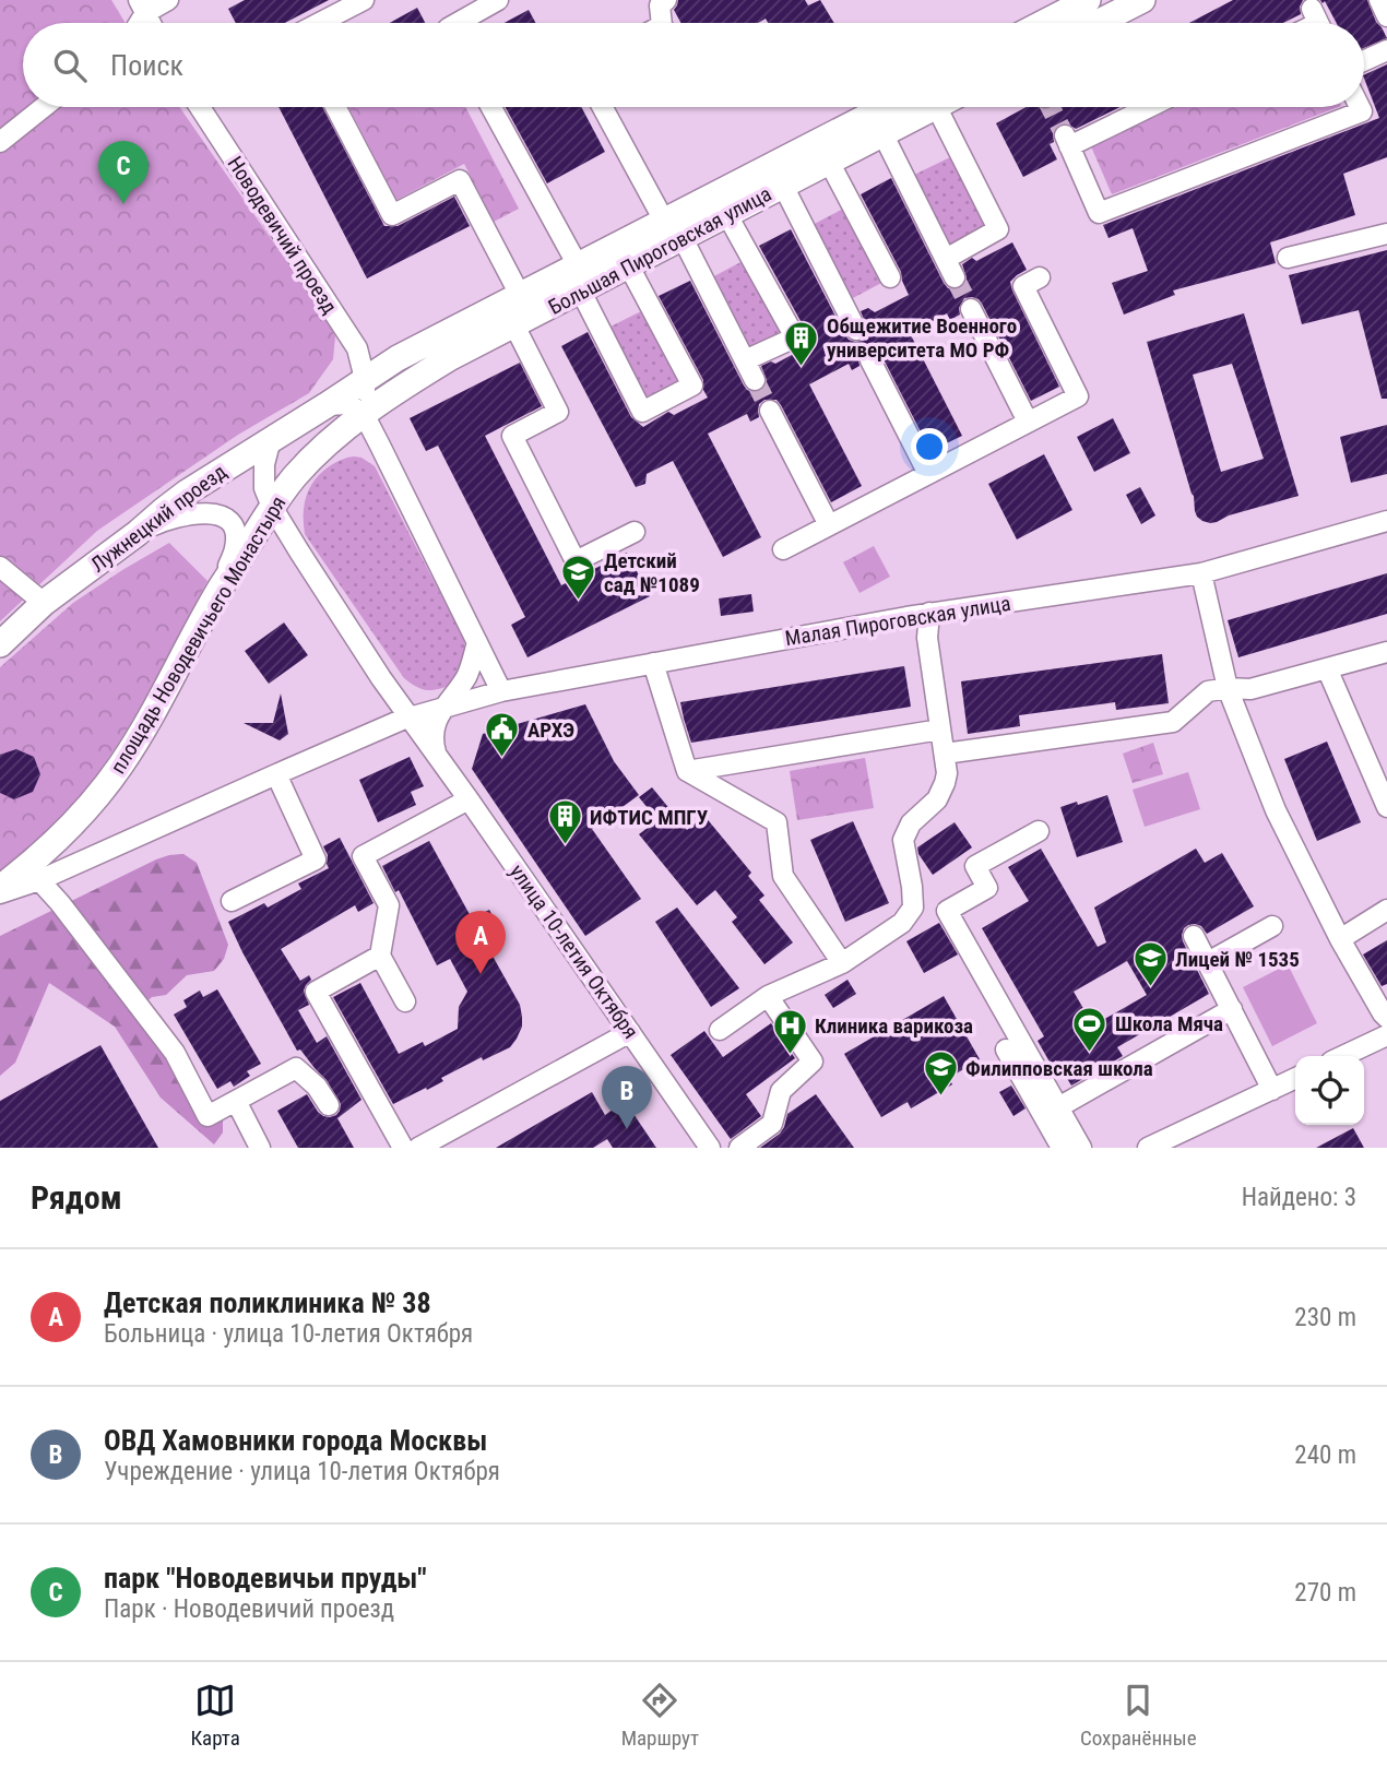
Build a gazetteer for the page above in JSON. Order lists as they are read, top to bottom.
{
  "streets": {
    "main road": ["Большая Пироговская улица", "Лужнецкий проезд", "площадь Новодевичьего Монастыря"],
    "street": ["Новодевичий проезд", "Малая Пироговская улица", "улица 10-летия Октября"]
  },
  "crossings": [
    ["Новодевичий проезд", "Большая Пироговская улица"],
    ["Новодевичий проезд", "Лужнецкий проезд"],
    ["Большая Пироговская улица", "Лужнецкий проезд"],
    ["Большая Пироговская улица", "площадь Новодевичьего Монастыря"],
    ["Лужнецкий проезд", "улица 10-летия Октября"],
    ["Малая Пироговская улица", "улица 10-летия Октября"],
    ["площадь Новодевичьего Монастыря", "улица 10-летия Октября"]
  ],
  "places": {
    "building": ["Общежитие Военного университета МО РФ", "ИФТИС МПГУ"],
    "school or university": ["Детский сад №1089", "Лицей № 1535", "Филипповская школа"],
    "public building": ["АРХЭ"],
    "sports": ["Школа Мяча"],
    "hospital": ["Клиника варикоза"]
  },
  "page": {
    "search": "Поиск",
    "pins": ["C", "A", "B"],
    "heading": ["Рядом", "Найдено: 3"],
    "list": [
      {
        "mark": "A",
        "name": "Детская поликлиника № 38",
        "note": "Больница · улица 10-летия Октября",
        "value": "230 m"
      },
      {
        "mark": "B",
        "name": "ОВД Хамовники города Москвы",
        "note": "Учреждение · улица 10-летия Октября",
        "value": "240 m"
      },
      {
        "mark": "C",
        "name": "парк \"Новодевичьи пруды\"",
        "note": "Парк · Новодевичий проезд",
        "value": "270 m"
      }
    ],
    "nav": ["Карта", "Маршрут", "Сохранённые"]
  }
}
